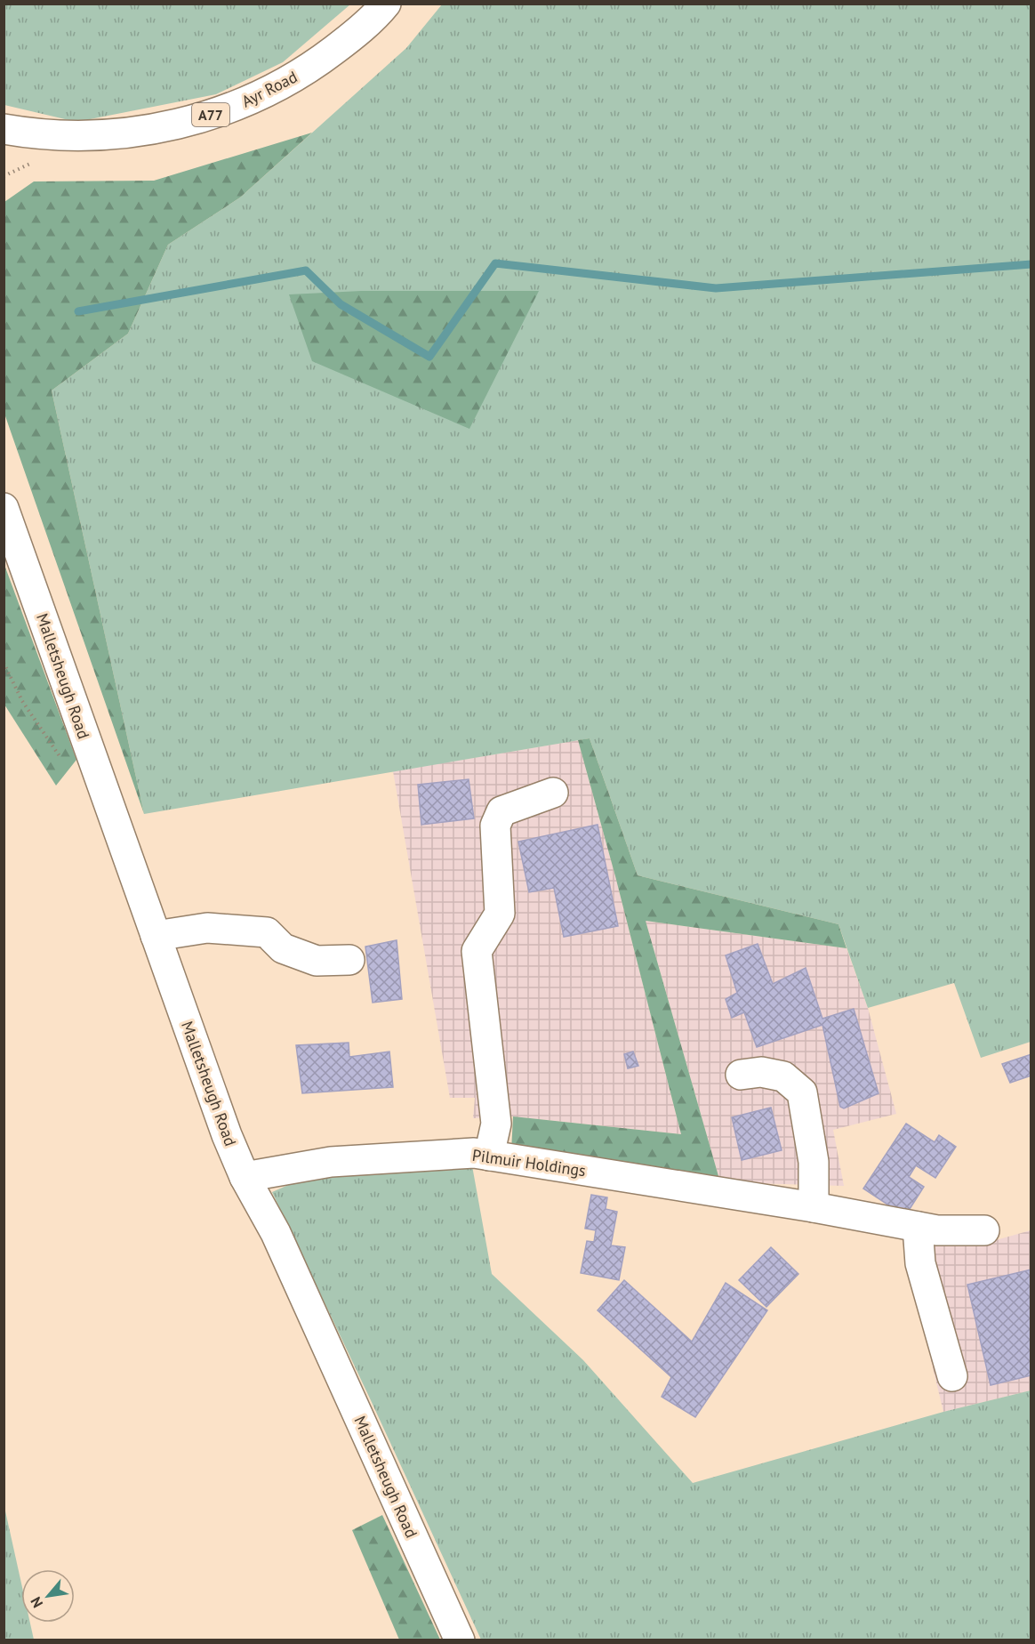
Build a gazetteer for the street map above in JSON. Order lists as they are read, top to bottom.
{
  "streets": {
    "street": [
      "Ayr Road",
      "A77",
      "Malletsheugh Road",
      "Pilmuir Holdings"
    ]
  },
  "crossings": [
    ["Malletsheugh Road", "Pilmuir Holdings"]
  ],
  "north": "bottom left"
}
